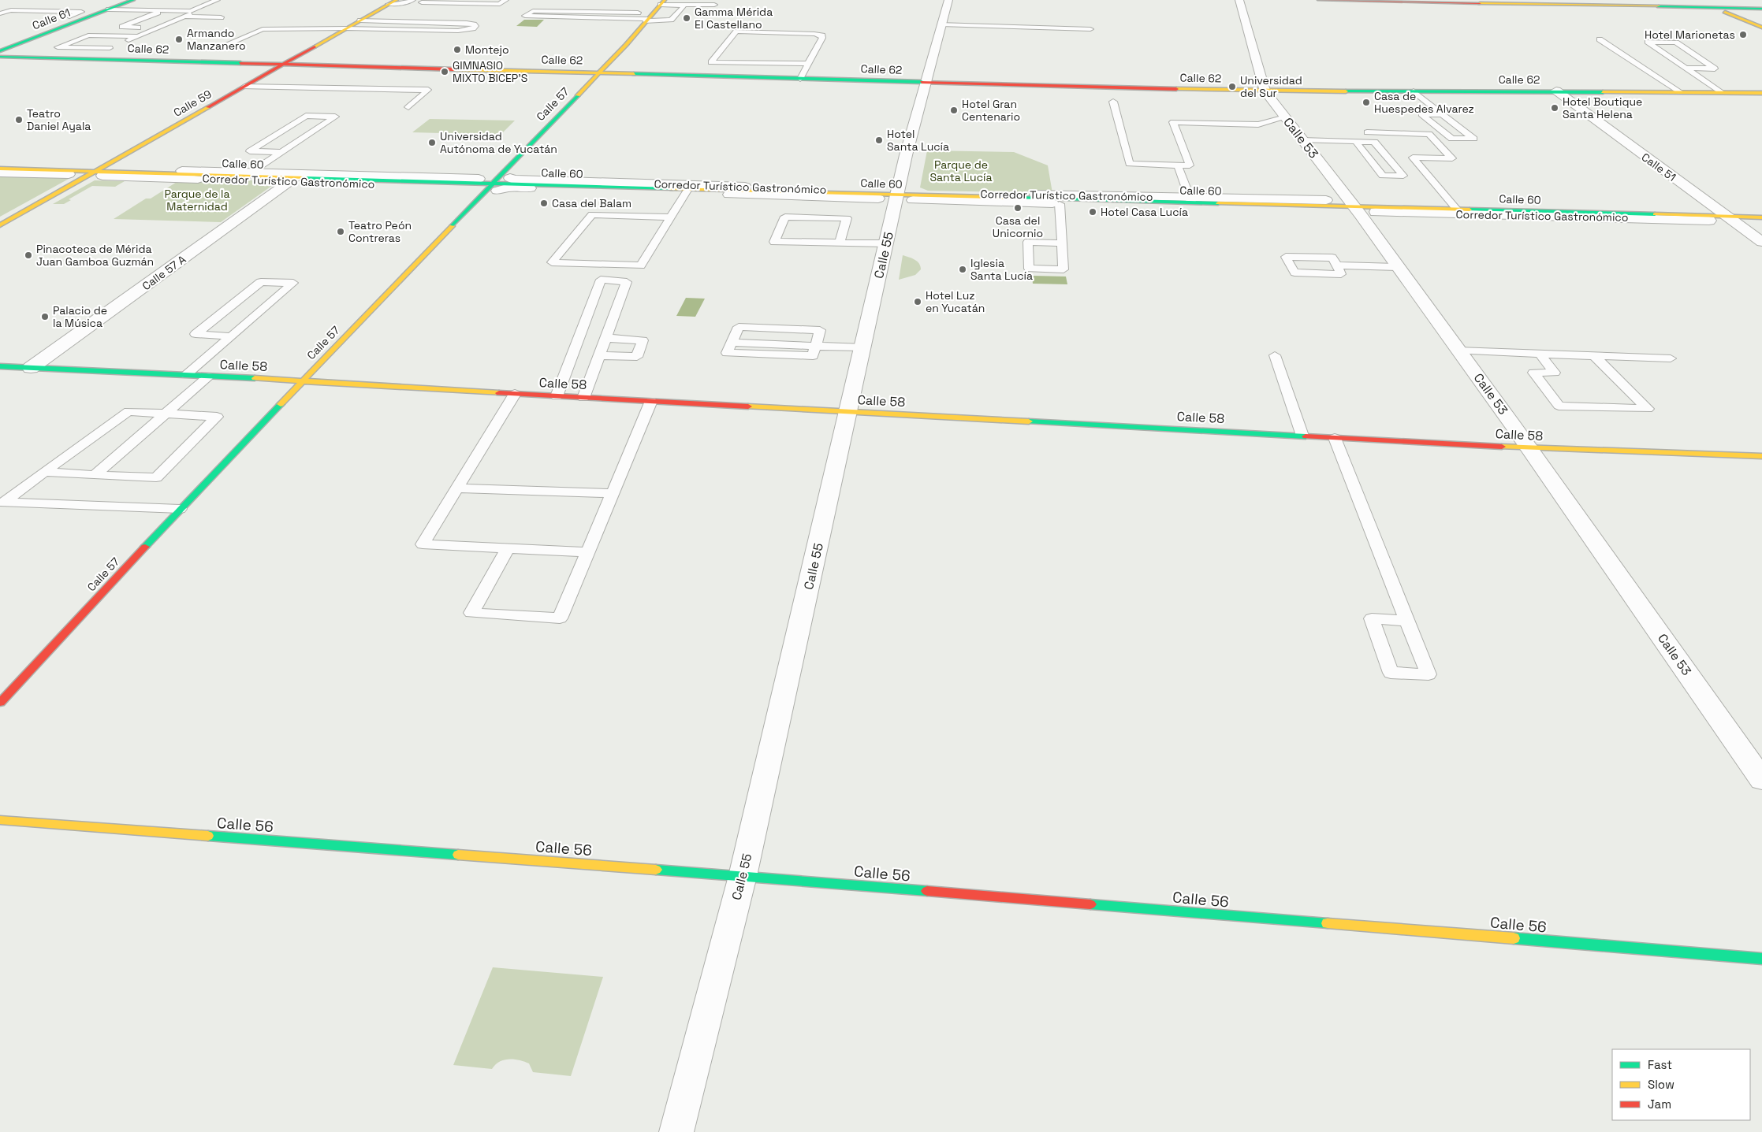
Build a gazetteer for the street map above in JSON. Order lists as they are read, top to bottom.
{
  "streets": {
    "main road": [
      "Calle 61",
      "Calle 62",
      "Calle 59",
      "Calle 57",
      "Calle 60",
      "Calle 58",
      "Calle 56"
    ],
    "street": [
      "Calle 53",
      "Calle 51",
      "Corredor Turístico Gastronómico",
      "Calle 55",
      "Calle 57 A"
    ]
  },
  "crossings": [
    ["Calle 62", "Calle 59"],
    ["Calle 62", "Calle 57"],
    ["Calle 62", "Calle 53"],
    ["Calle 62", "Calle 51"],
    ["Calle 62", "Corredor Turístico Gastronómico"],
    ["Calle 62", "Calle 55"],
    ["Calle 59", "Calle 60"],
    ["Calle 59", "Corredor Turístico Gastronómico"],
    ["Calle 57", "Calle 60"],
    ["Calle 57", "Corredor Turístico Gastronómico"],
    ["Calle 57", "Calle 58"],
    ["Calle 53", "Calle 60"],
    ["Calle 53", "Corredor Turístico Gastronómico"],
    ["Calle 53", "Calle 58"],
    ["Calle 60", "Calle 51"],
    ["Calle 60", "Corredor Turístico Gastronómico"],
    ["Calle 60", "Calle 55"],
    ["Calle 60", "Calle 57 A"],
    ["Corredor Turístico Gastronómico", "Calle 55"],
    ["Corredor Turístico Gastronómico", "Calle 57 A"],
    ["Calle 55", "Calle 58"],
    ["Calle 55", "Calle 56"],
    ["Calle 57 A", "Calle 58"]
  ],
  "parks": ["Parque de Santa Lucía", "Parque de la Maternidad"],
  "places": [
    "Gamma Mérida El Castellano",
    "Hotel Marionetas",
    "Armando Manzanero",
    "Montejo",
    "GIMNASIO MIXTO BICEP'S",
    "Universidad del Sur",
    "Casa de Huespedes Alvarez",
    "Hotel Boutique Santa Helena",
    "Hotel Gran Centenario",
    "Teatro Daniel Ayala",
    "Hotel Santa Lucía",
    "Universidad Autónoma de Yucatán",
    "Casa del Balam",
    "Casa del Unicornio",
    "Hotel Casa Lucía",
    "Teatro Peón Contreras",
    "Pinacoteca de Mérida Juan Gamboa Guzmán",
    "Iglesia Santa Lucía",
    "Hotel Luz en Yucatán",
    "Palacio de la Música"
  ],
  "legend": ["Fast", "Slow", "Jam"]
}
